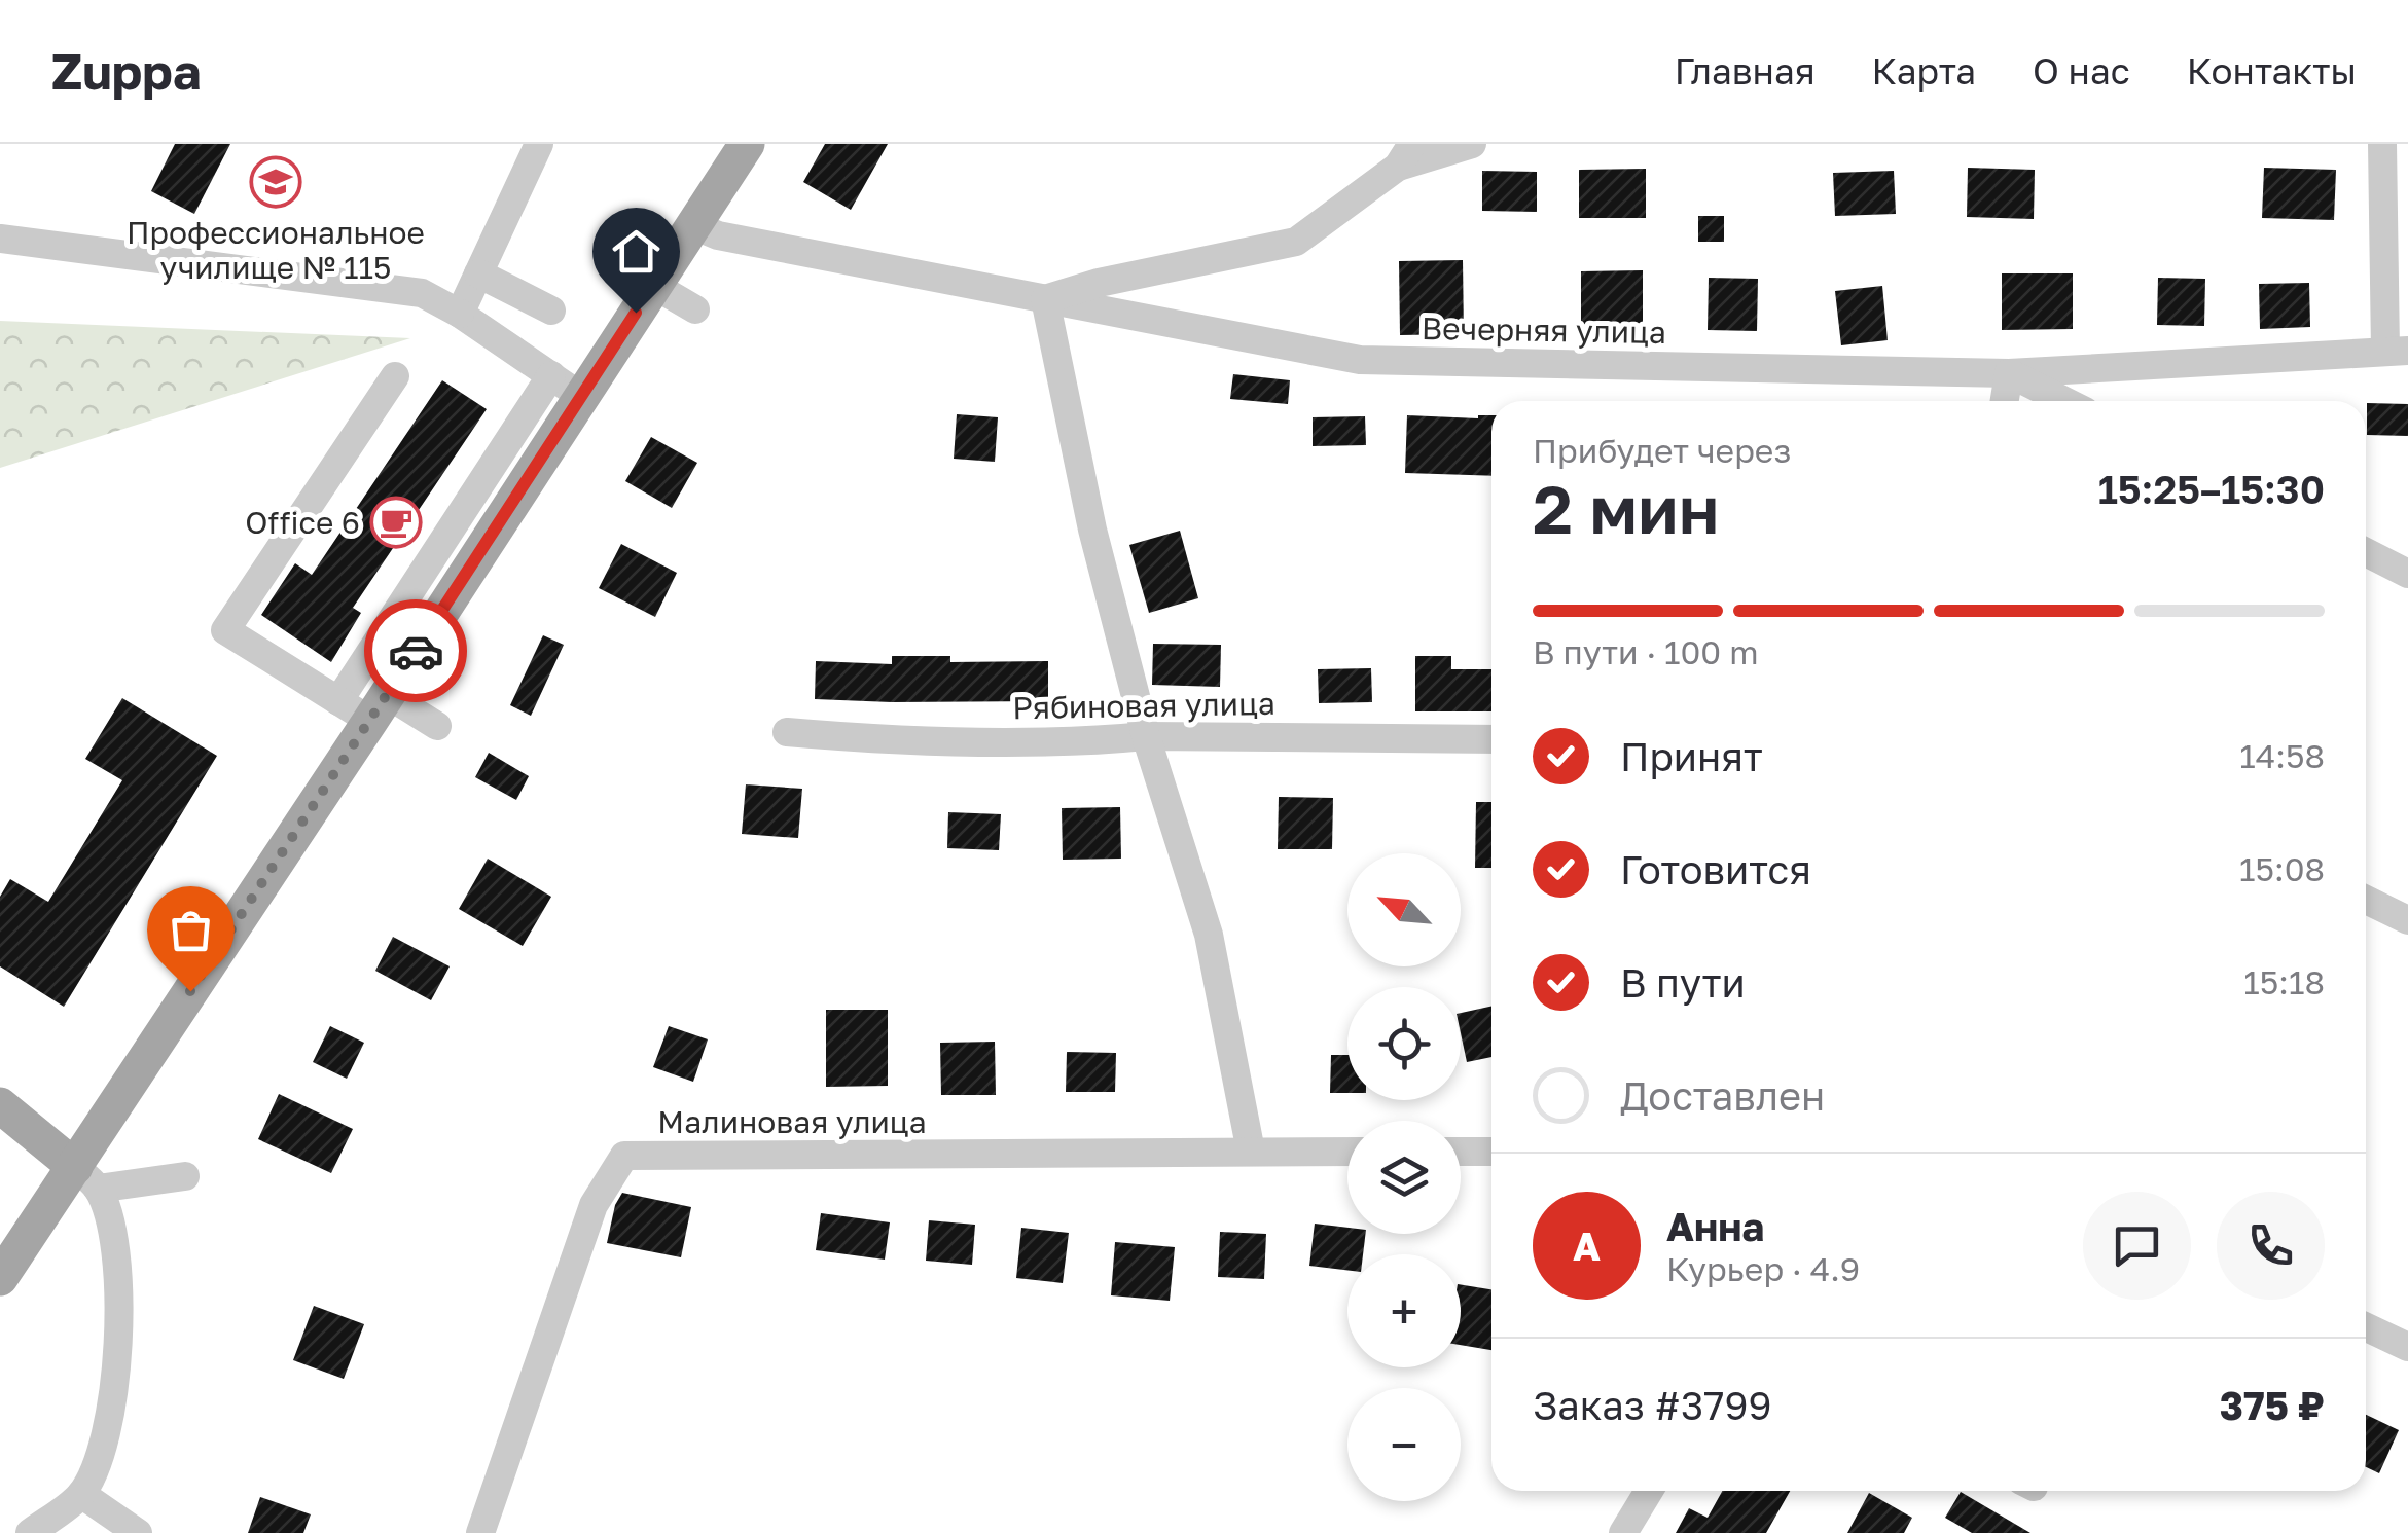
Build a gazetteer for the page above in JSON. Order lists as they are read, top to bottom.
{
  "streets": {
    "street": ["Вечерняя улица", "Рябиновая улица", "Малиновая улица"]
  },
  "places": {
    "school or university": ["Профессиональное училище № 115"],
    "cafe": ["Office 6"]
  },
  "north": "top left",
  "page": {
    "header": "Zuppa",
    "nav": [
      "Главная",
      "Карта",
      "О нас",
      "Контакты"
    ],
    "heading": ["2 мин", "Прибудет через", "15:25–15:30"],
    "panel": [
      "Анна",
      "Курьер · 4.9",
      "Заказ #3799",
      "375 ₽"
    ],
    "bar": "В пути · 100 m",
    "list": [
      ["Принят", "14:58"],
      ["Готовится", "15:08"],
      ["В пути", "15:18"],
      "Доставлен"
    ],
    "map_buttons": ["+", "−"],
    "round": "А"
  }
}
